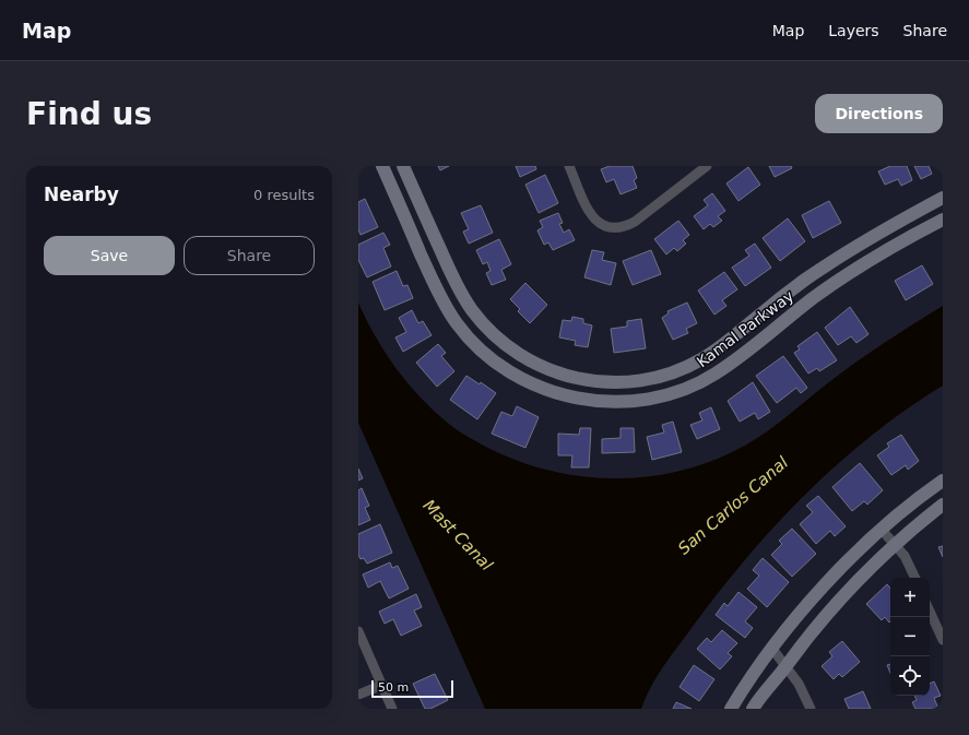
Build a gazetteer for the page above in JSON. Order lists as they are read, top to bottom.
{
  "streets": {
    "street": ["Kamal Parkway"]
  },
  "water": ["San Carlos Canal", "Mast Canal"],
  "scale_bar": "50 m",
  "page": {
    "header": "Map",
    "nav": ["Map", "Layers", "Share"],
    "buttons": [
      "Directions",
      ["Save", "Share"]
    ],
    "title": "Find us",
    "heading": ["Nearby", "0 results"],
    "map_buttons": ["+", "−"],
    "scale": "50 m"
  }
}
